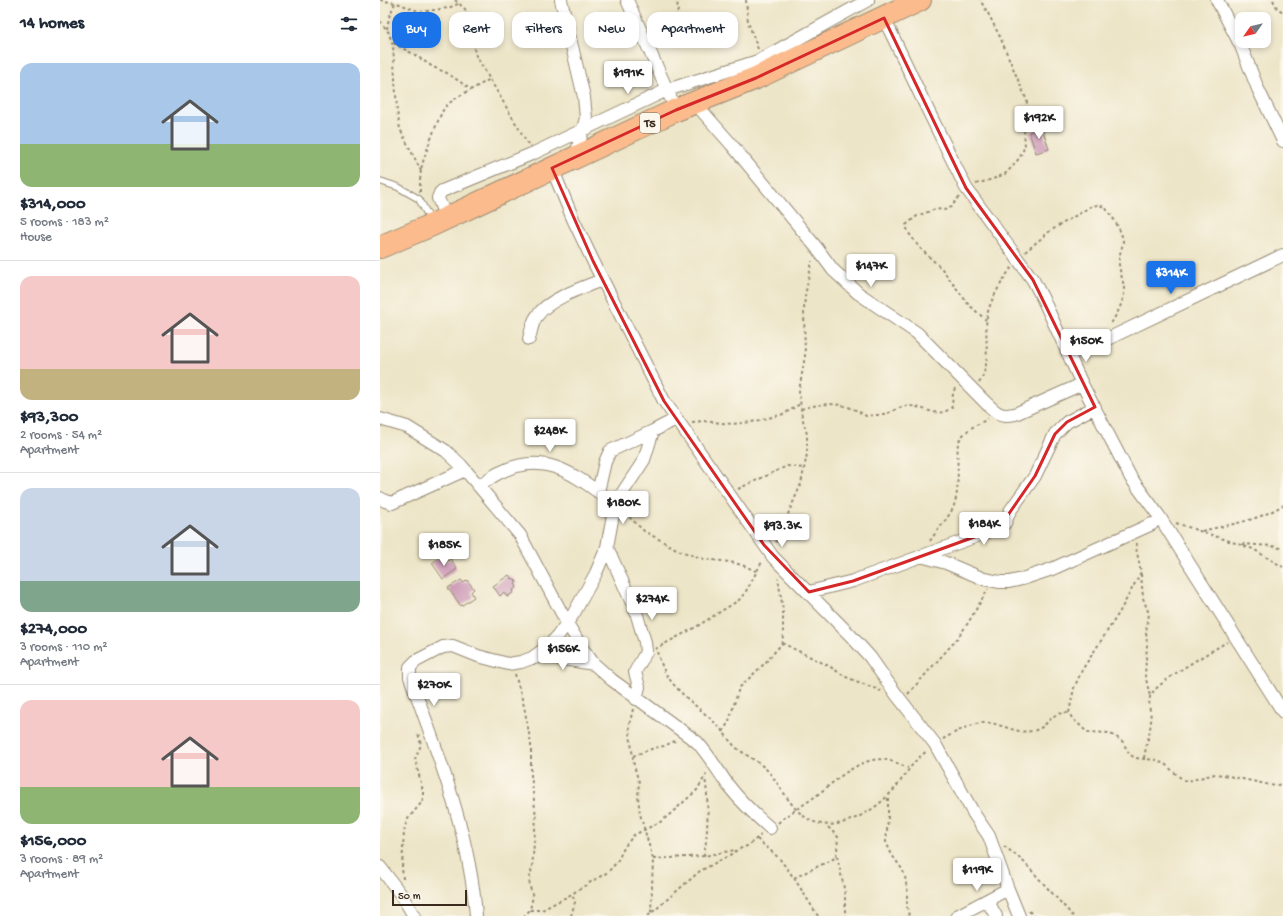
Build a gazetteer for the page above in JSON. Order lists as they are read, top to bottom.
{
  "streets": {
    "highway": ["T5"]
  },
  "scale_bar": "50 m",
  "north": "bottom left",
  "page": {
    "heading": "14 homes",
    "chip": [
      "Buy",
      "Rent",
      "Filters",
      "New",
      "Apartment"
    ],
    "list": [
      {
        "name": "$314,000",
        "note": "5 rooms · 183 m² · House"
      },
      {
        "name": "$93,300",
        "note": "2 rooms · 54 m² · Apartment"
      },
      {
        "name": "$274,000",
        "note": "3 rooms · 110 m² · Apartment"
      },
      {
        "name": "$156,000",
        "note": "3 rooms · 89 m² · Apartment"
      }
    ],
    "price": [
      "$191K",
      "$192K",
      "$147K",
      "$314K",
      "$150K",
      "$248K",
      "$180K",
      "$184K",
      "$93.3K",
      "$185K",
      "$274K",
      "$156K",
      "$270K",
      "$119K"
    ],
    "scale": "50 m"
  }
}
